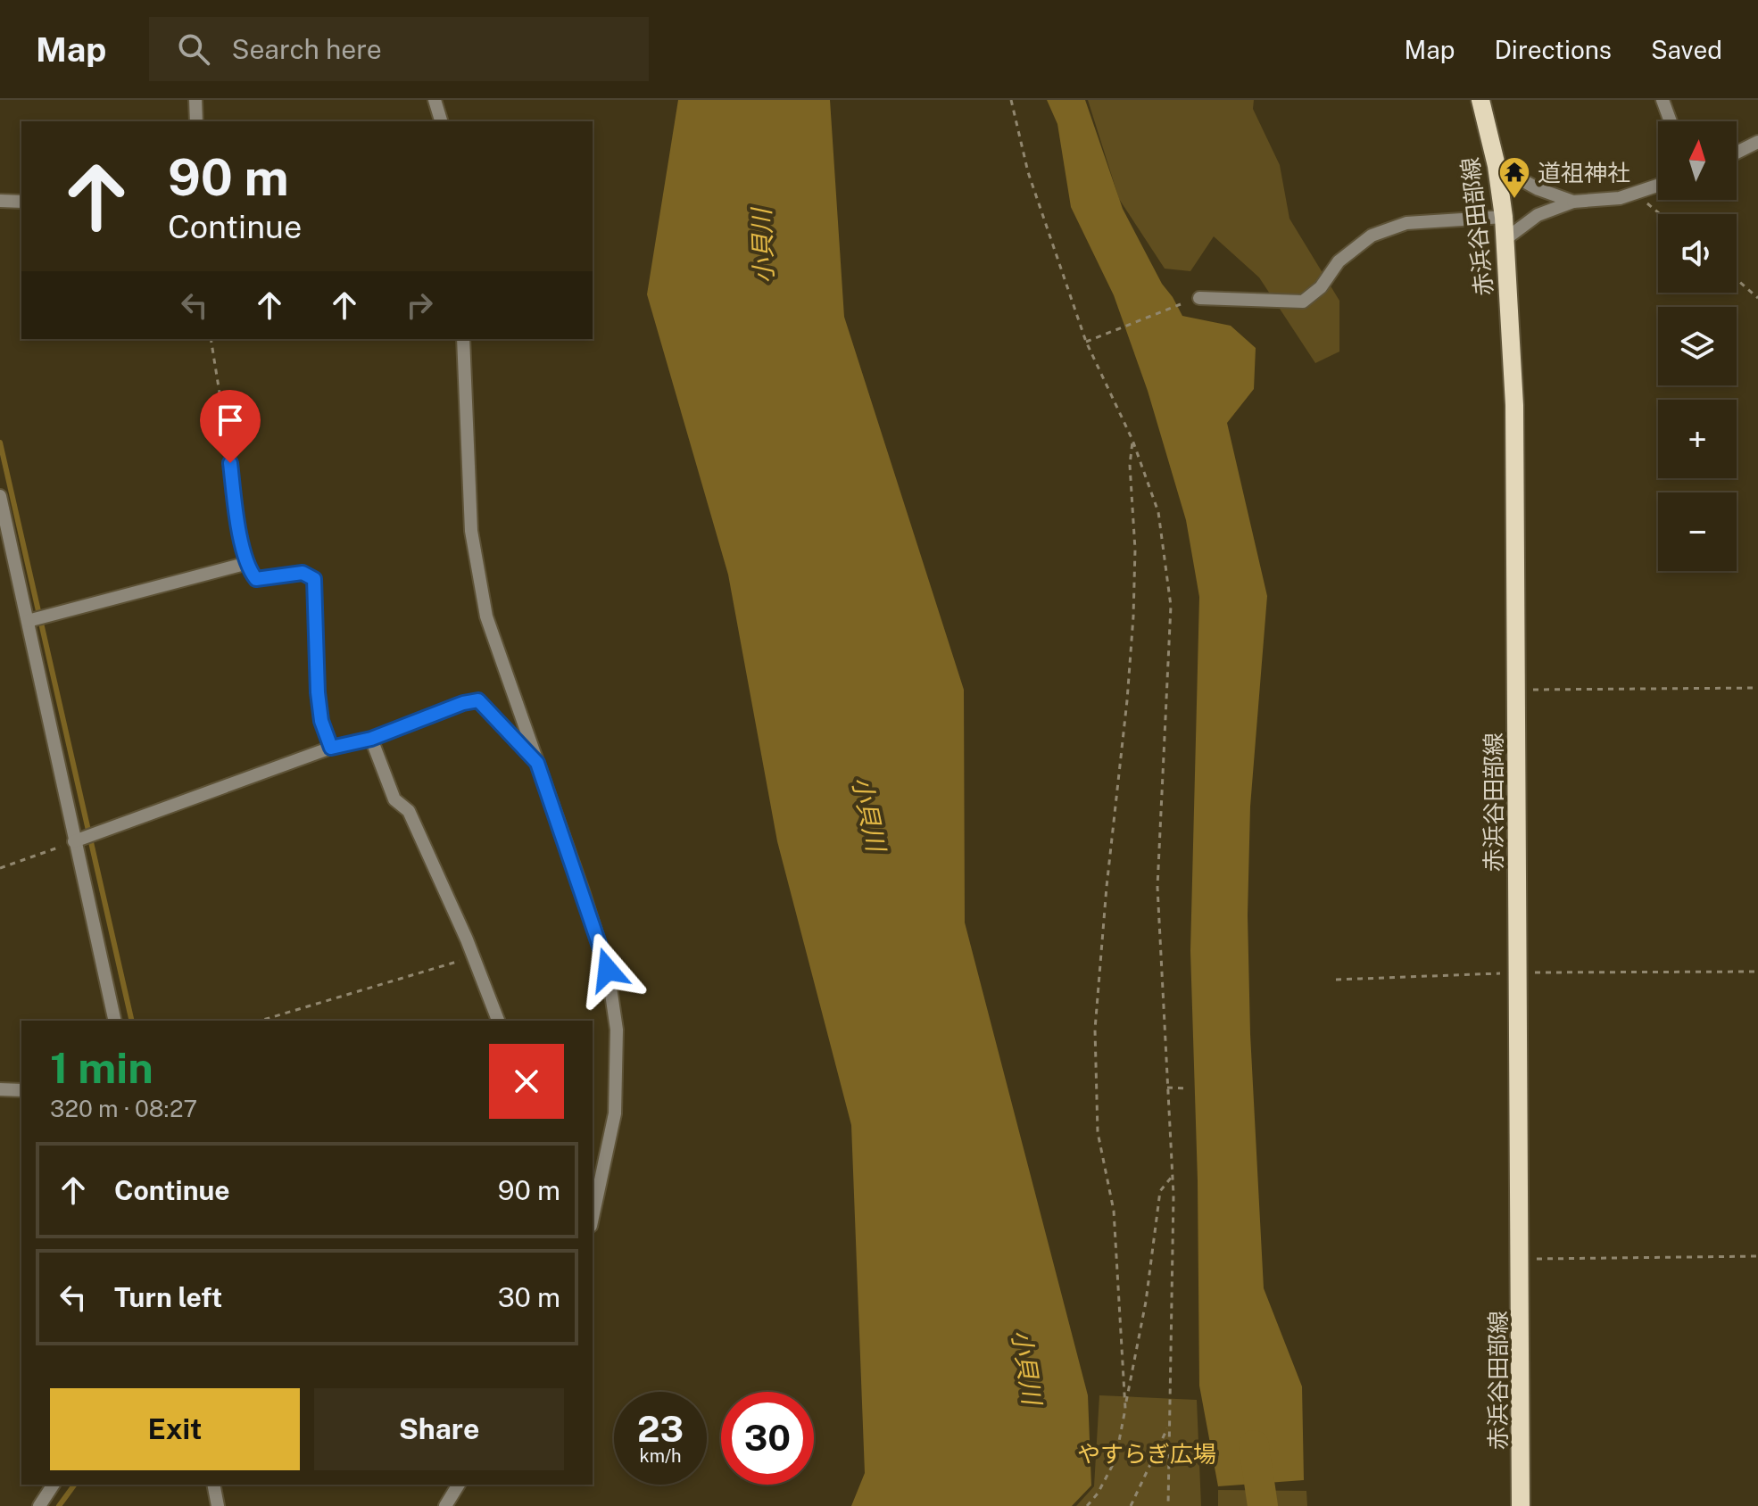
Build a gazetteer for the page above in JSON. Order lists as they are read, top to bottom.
{
  "streets": {
    "main road": ["赤浜谷田部線"]
  },
  "water": ["小貝川"],
  "parks": ["やすらぎ広場"],
  "places": {
    "temple": ["道祖神社"]
  },
  "north": "top",
  "page": {
    "header": "Map",
    "search": "Search here",
    "nav": ["Map", "Directions", "Saved"],
    "map_buttons": ["+", "−"],
    "turn": ["90 m", "Continue"],
    "heading": ["1 min", "320 m · 08:27"],
    "list": [
      {
        "name": "Continue",
        "value": "90 m"
      },
      {
        "name": "Turn left",
        "value": "30 m"
      }
    ],
    "buttons": ["Exit", "Share"],
    "speed": "23 km/h",
    "limit": "30"
  }
}
